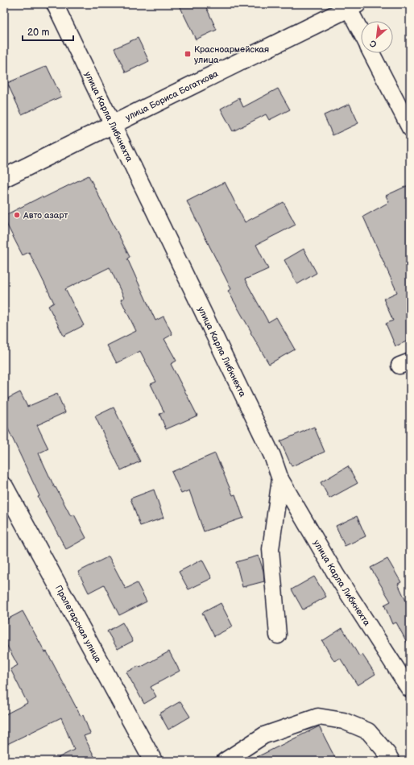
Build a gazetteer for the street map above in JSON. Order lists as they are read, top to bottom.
{
  "streets": {
    "main road": ["улица Бориса Богаткова", "Пролетарская улица"],
    "street": ["улица Карла Либкнехта"]
  },
  "crossings": [
    ["улица Бориса Богаткова", "улица Карла Либкнехта"]
  ],
  "places": {
    "transit": ["Красноармейская улица"],
    "other": ["Авто азарт"]
  },
  "scale_bar": "20 m",
  "north": "bottom left"
}
